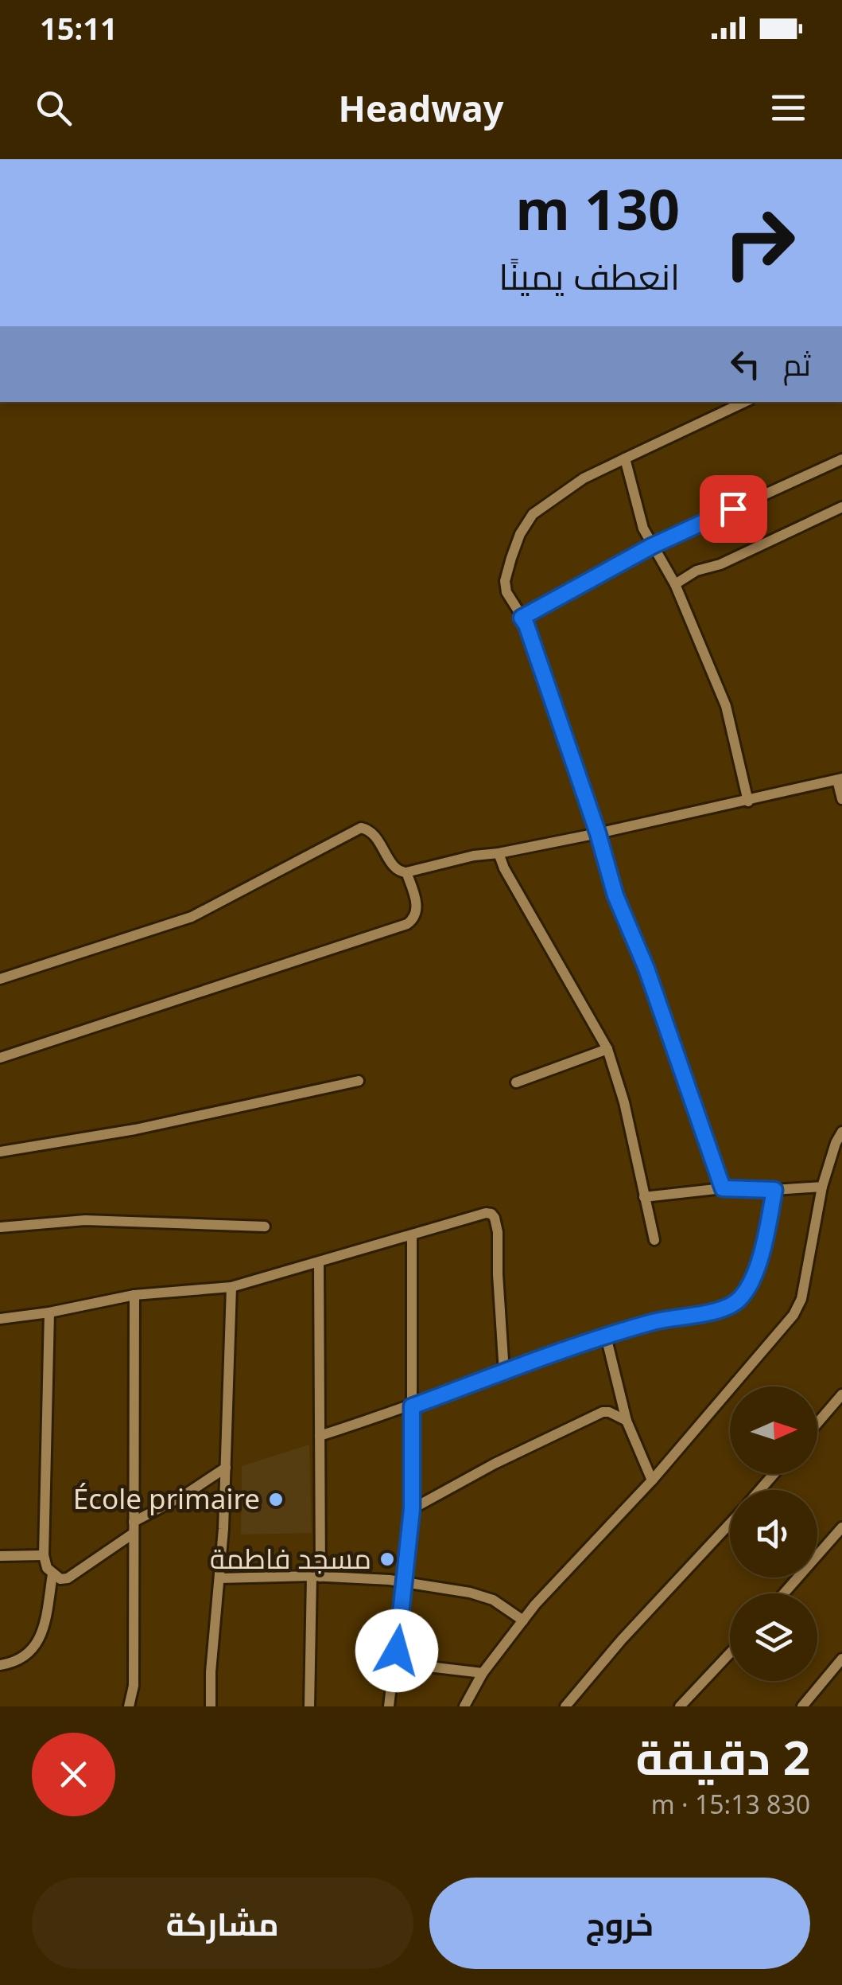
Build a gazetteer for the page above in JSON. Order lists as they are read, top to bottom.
{
  "places": ["École primaire", "مسجد فاطمة"],
  "north": "right",
  "page": {
    "status": "15:11",
    "header": "Headway",
    "turn": ["130 m", "انعطف يمينًا"],
    "then": "ثم",
    "heading": ["2 دقيقة", "830 m · 15:13"],
    "buttons": ["خروج", "مشاركة"]
  }
}
